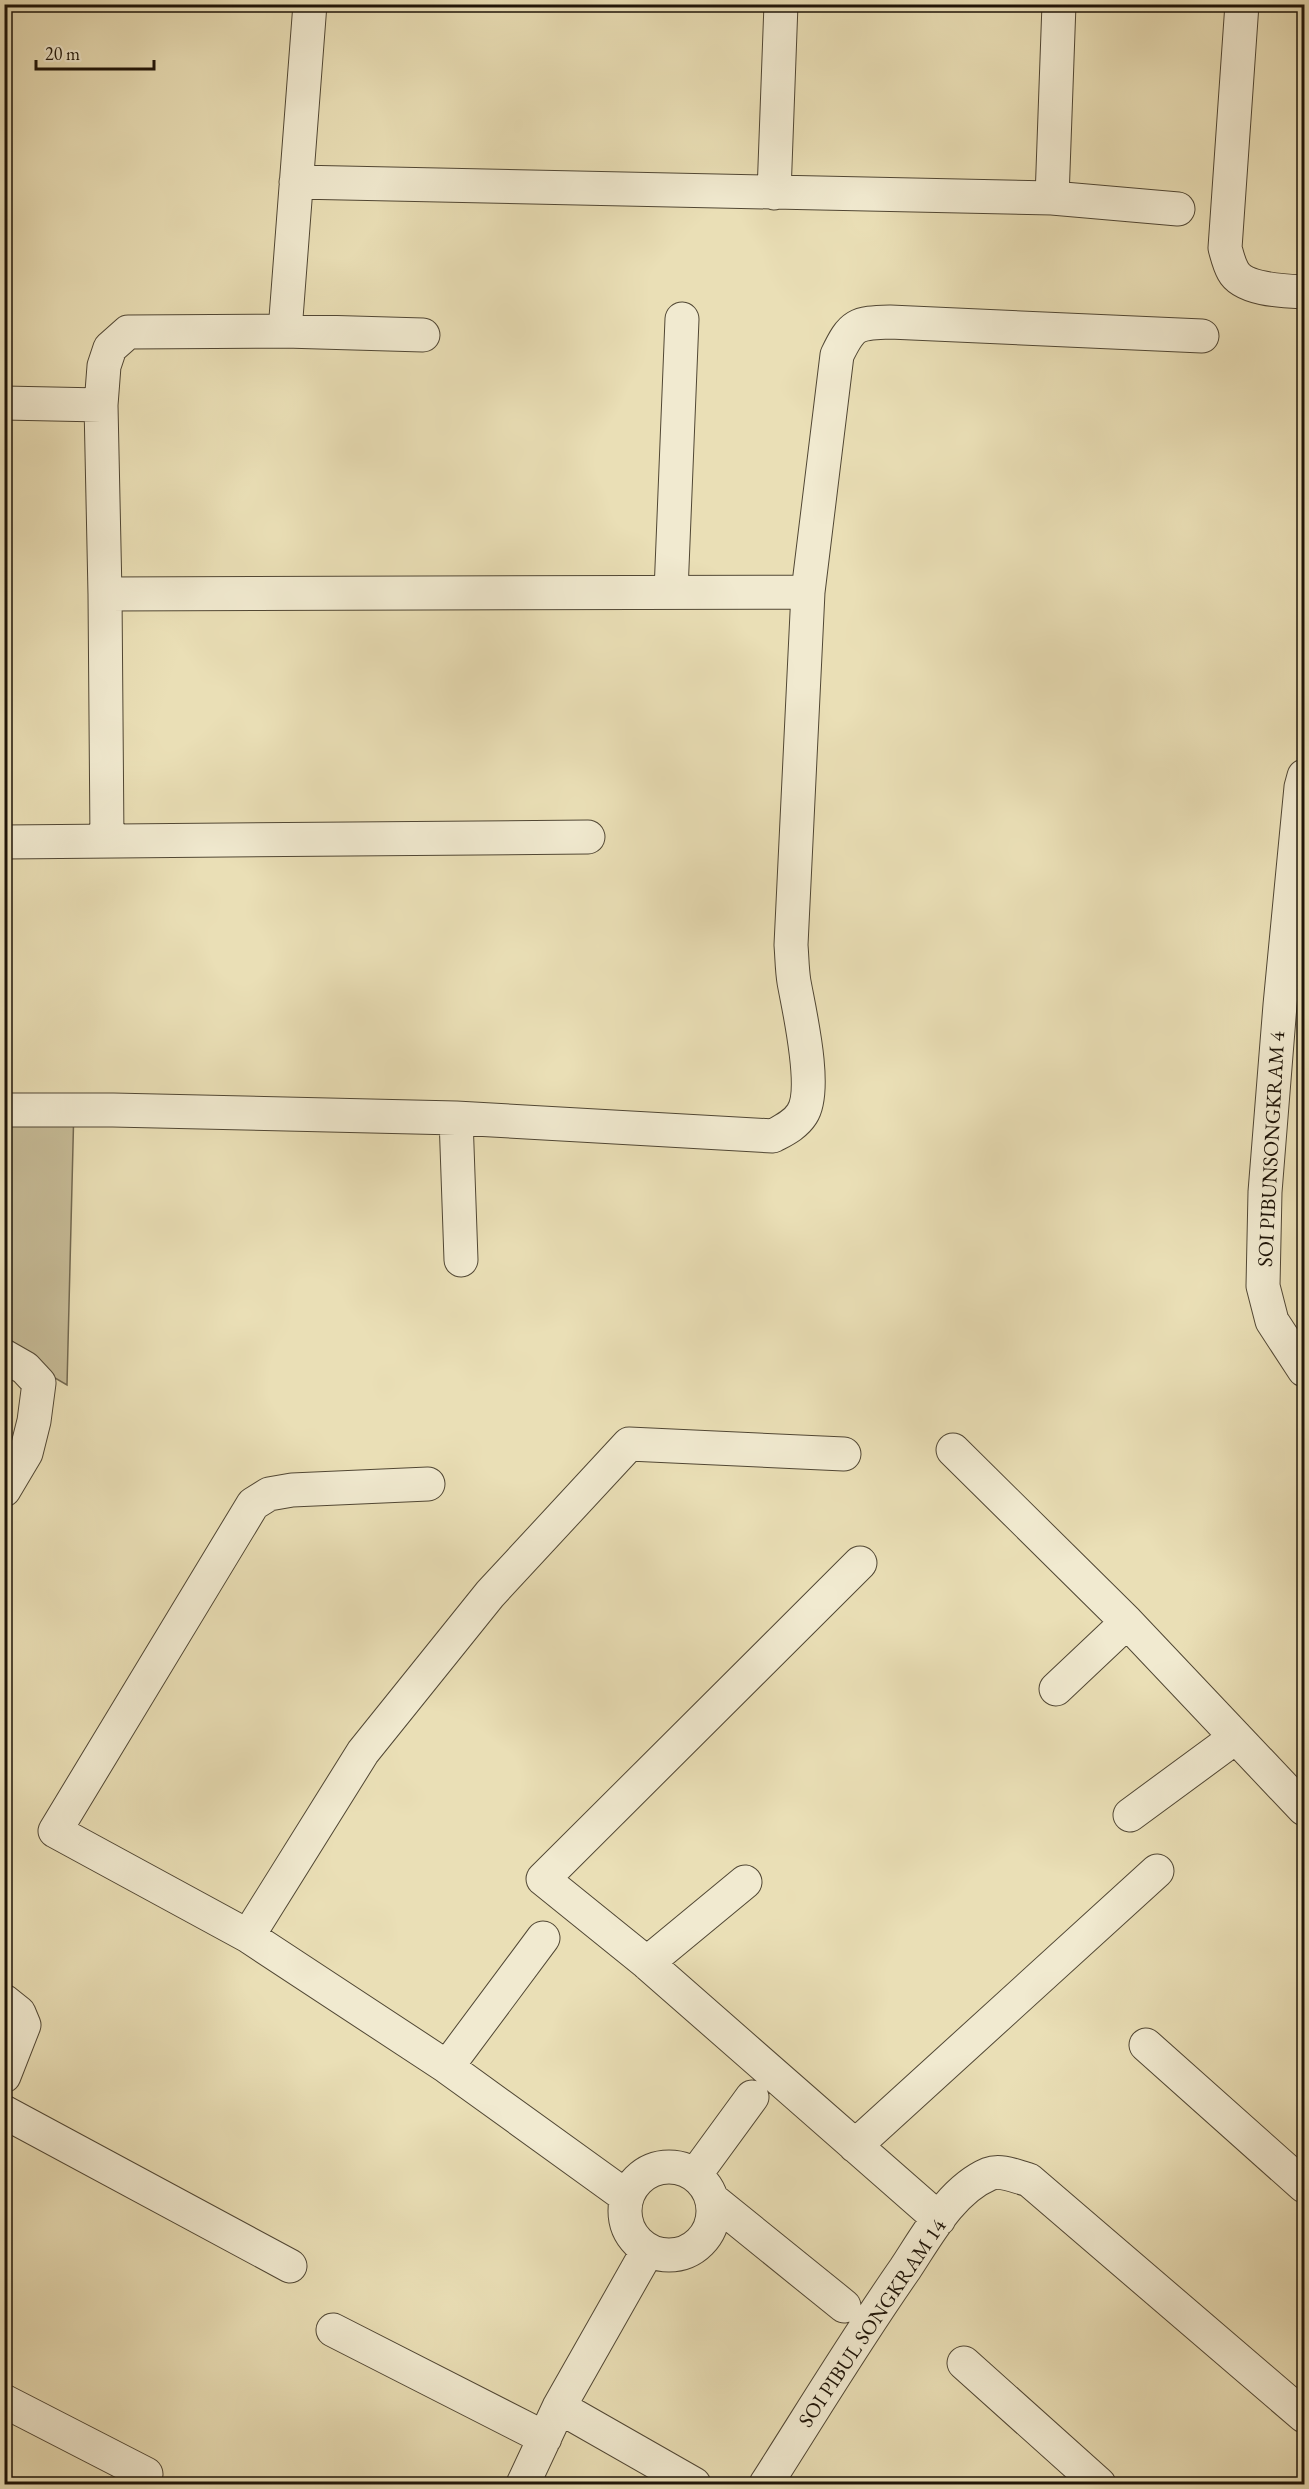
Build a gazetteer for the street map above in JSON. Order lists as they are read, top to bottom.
{
  "streets": {
    "street": ["SOI PIBUNSONGKRAM 4", "SOI PIBUL SONGKRAM 14"]
  },
  "scale_bar": "20 m"
}
